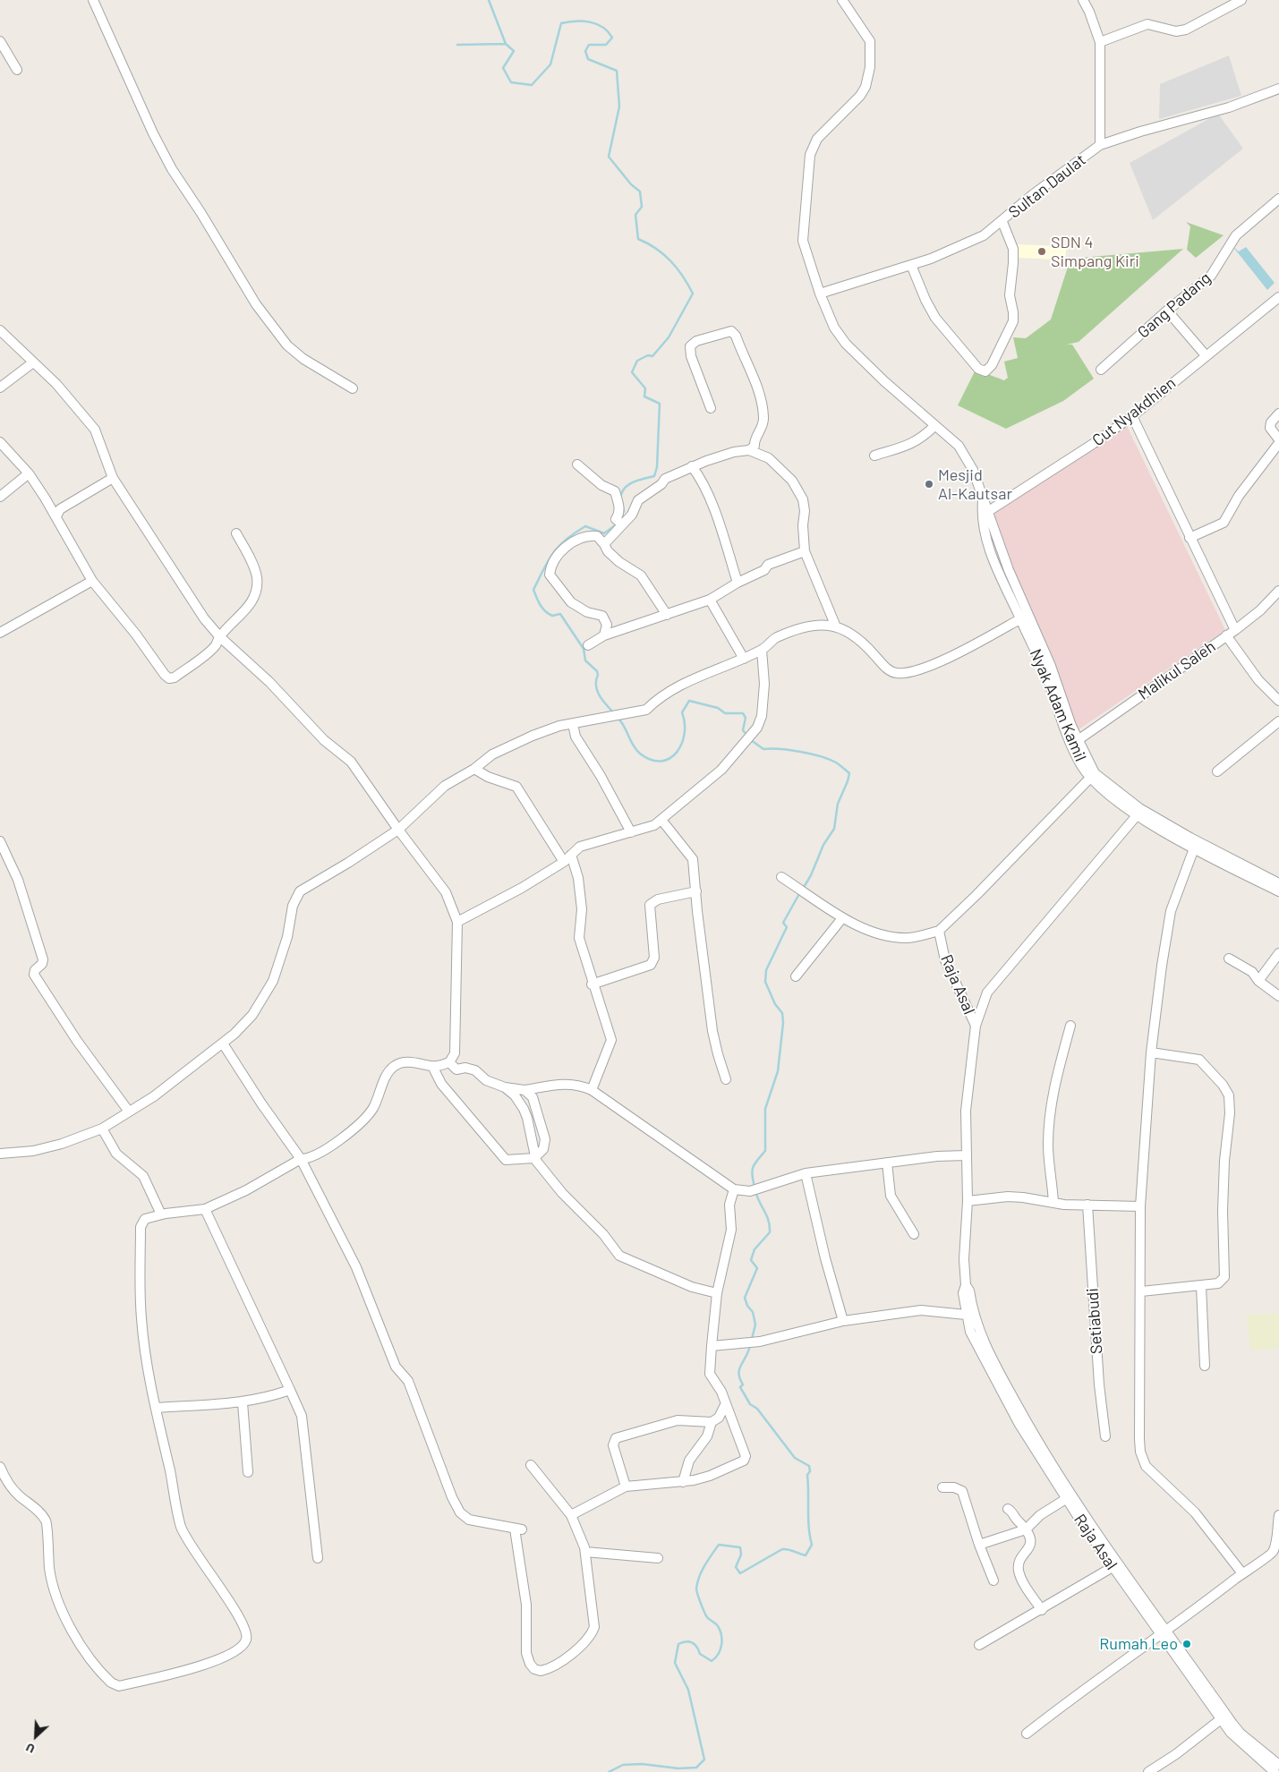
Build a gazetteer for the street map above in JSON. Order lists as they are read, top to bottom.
{
  "streets": {
    "street": [
      "Sultan Daulat",
      "Gang Padang",
      "Cut Nyakdhien",
      "Malikul Saleh",
      "Nyak Adam Kamil",
      "Raja Asal",
      "Setiabudi"
    ]
  },
  "crossings": [
    ["Sultan Daulat", "Nyak Adam Kamil"],
    ["Cut Nyakdhien", "Nyak Adam Kamil"],
    ["Malikul Saleh", "Nyak Adam Kamil"]
  ],
  "places": ["SDN 4 Simpang Kiri", "Mesjid Al-Kautsar", "Rumah Leo"],
  "north": "bottom left"
}
